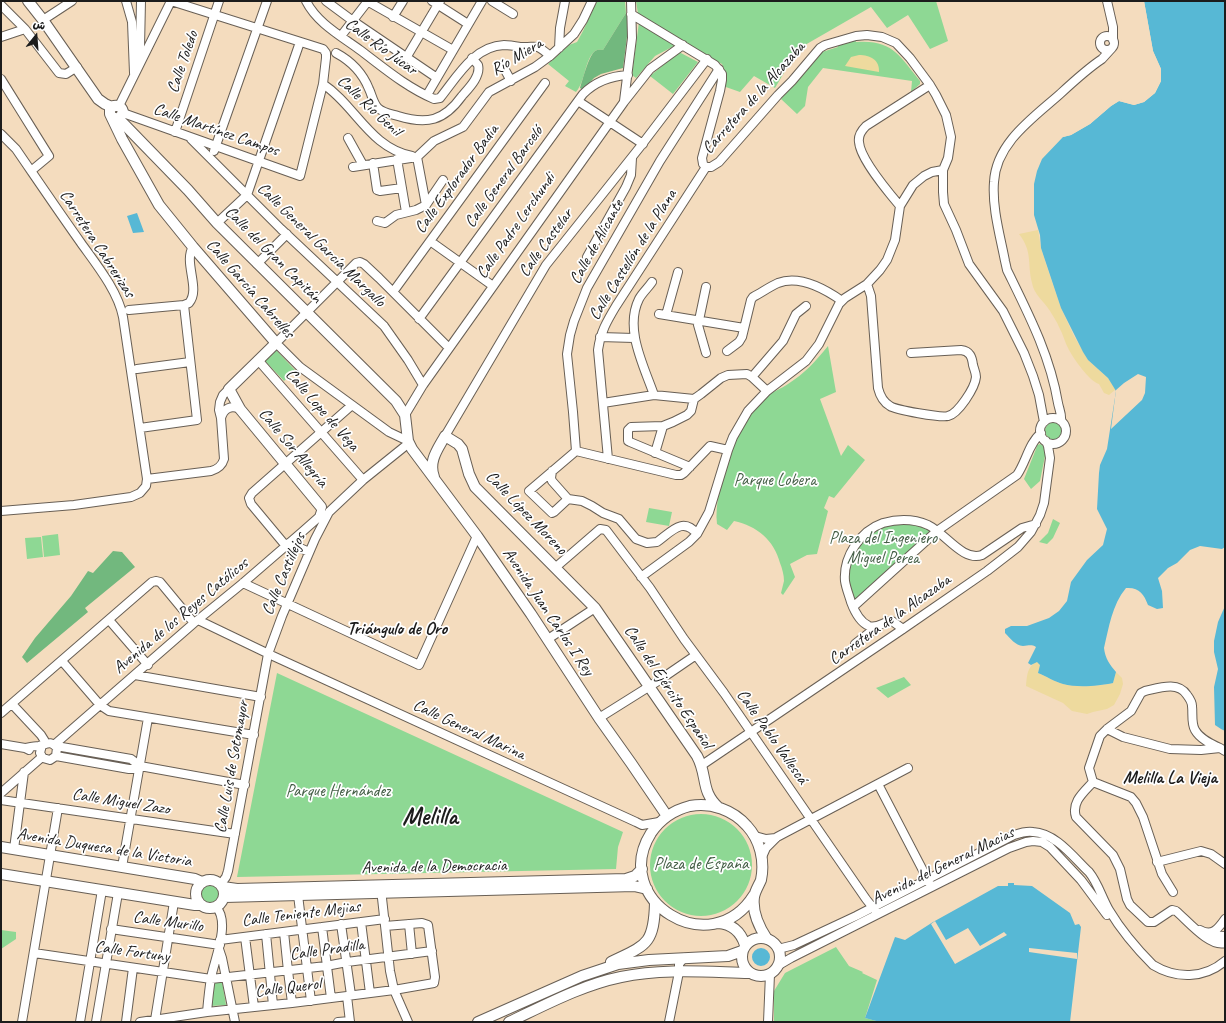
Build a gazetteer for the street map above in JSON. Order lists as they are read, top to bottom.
{
  "streets": {
    "main road": [
      "Calle Castelar",
      "Calle del Gran Capitán",
      "Calle García Cabrelles",
      "Calle Sor Allegría",
      "Calle López Moreno",
      "Avenida Juan Carlos I Rey",
      "Calle del Ejército Español",
      "Avenida Duquesa de la Victoria",
      "Avenida de la Democracia"
    ],
    "street": [
      "Calle Río Júcar",
      "Río Miera",
      "Calle Toledo",
      "Carretera de la Alcazaba",
      "Calle Río Genil",
      "Calle Martínez Campos",
      "Calle General Barceló",
      "Calle Explorador Badia",
      "Calle Padre Lerchundi",
      "Calle de Alicante",
      "Carretera Cabrerizas",
      "Calle General García Margallo",
      "Calle Castellón de la Plana",
      "Calle Lope de Vega",
      "Calle Castillejos",
      "Avenida de los Reyes Católicos",
      "Calle General Marina",
      "Calle Pablo Vallescá",
      "Calle Luis de Sotomayor",
      "Calle Miguel Zazo",
      "Avenida del General Macias",
      "Calle Teniente Mejias",
      "Calle Murillo",
      "Calle Pradilla",
      "Calle Fortuny",
      "Calle Querol"
    ]
  },
  "crossings": [
    ["Río Miera", "Calle Río Genil"],
    ["Calle Toledo", "Calle Martínez Campos"],
    ["Carretera de la Alcazaba", "Calle de Alicante"],
    ["Carretera de la Alcazaba", "Calle Castellón de la Plana"],
    ["Carretera de la Alcazaba", "Calle del Ejército Español"],
    ["Carretera de la Alcazaba", "Calle Pablo Vallescá"],
    ["Calle Río Genil", "Calle Martínez Campos"],
    ["Calle Martínez Campos", "Calle General García Margallo"],
    ["Calle Martínez Campos", "Calle del Gran Capitán"],
    ["Calle Martínez Campos", "Calle García Cabrelles"],
    ["Calle Padre Lerchundi", "Calle General García Margallo"],
    ["Calle Padre Lerchundi", "Calle del Gran Capitán"],
    ["Calle Castelar", "Calle López Moreno"],
    ["Calle del Gran Capitán", "Calle García Cabrelles"],
    ["Calle García Cabrelles", "Avenida Juan Carlos I Rey"],
    ["Calle Lope de Vega", "Calle Castillejos"],
    ["Calle Sor Allegría", "Avenida de los Reyes Católicos"],
    ["Calle López Moreno", "Calle del Ejército Español"],
    ["Calle López Moreno", "Calle Pablo Vallescá"],
    ["Calle Castillejos", "Calle General Marina"],
    ["Calle Castillejos", "Calle Luis de Sotomayor"],
    ["Avenida Juan Carlos I Rey", "Calle del Ejército Español"],
    ["Avenida Juan Carlos I Rey", "Calle General Marina"],
    ["Avenida Juan Carlos I Rey", "Avenida de la Democracia"],
    ["Avenida de los Reyes Católicos", "Calle General Marina"],
    ["Calle del Ejército Español", "Calle General Marina"],
    ["Calle del Ejército Español", "Avenida de la Democracia"],
    ["Calle General Marina", "Calle Luis de Sotomayor"],
    ["Calle General Marina", "Avenida de la Democracia"],
    ["Calle Pablo Vallescá", "Avenida del General Macias"],
    ["Calle Luis de Sotomayor", "Calle Miguel Zazo"],
    ["Calle Luis de Sotomayor", "Avenida Duquesa de la Victoria"],
    ["Calle Luis de Sotomayor", "Avenida de la Democracia"],
    ["Avenida Duquesa de la Victoria", "Avenida de la Democracia"],
    ["Calle Teniente Mejias", "Calle Murillo"],
    ["Calle Teniente Mejias", "Calle Pradilla"],
    ["Calle Teniente Mejias", "Calle Querol"],
    ["Calle Pradilla", "Calle Fortuny"],
    ["Calle Pradilla", "Calle Querol"]
  ],
  "districts": ["Triángulo de Oro", "Melilla La Vieja", "Melilla"],
  "parks": [
    "Parque Lobera",
    "Plaza del Ingeniero Miguel Perea",
    "Parque Hernández",
    "Plaza de España"
  ],
  "north": "top"
}
